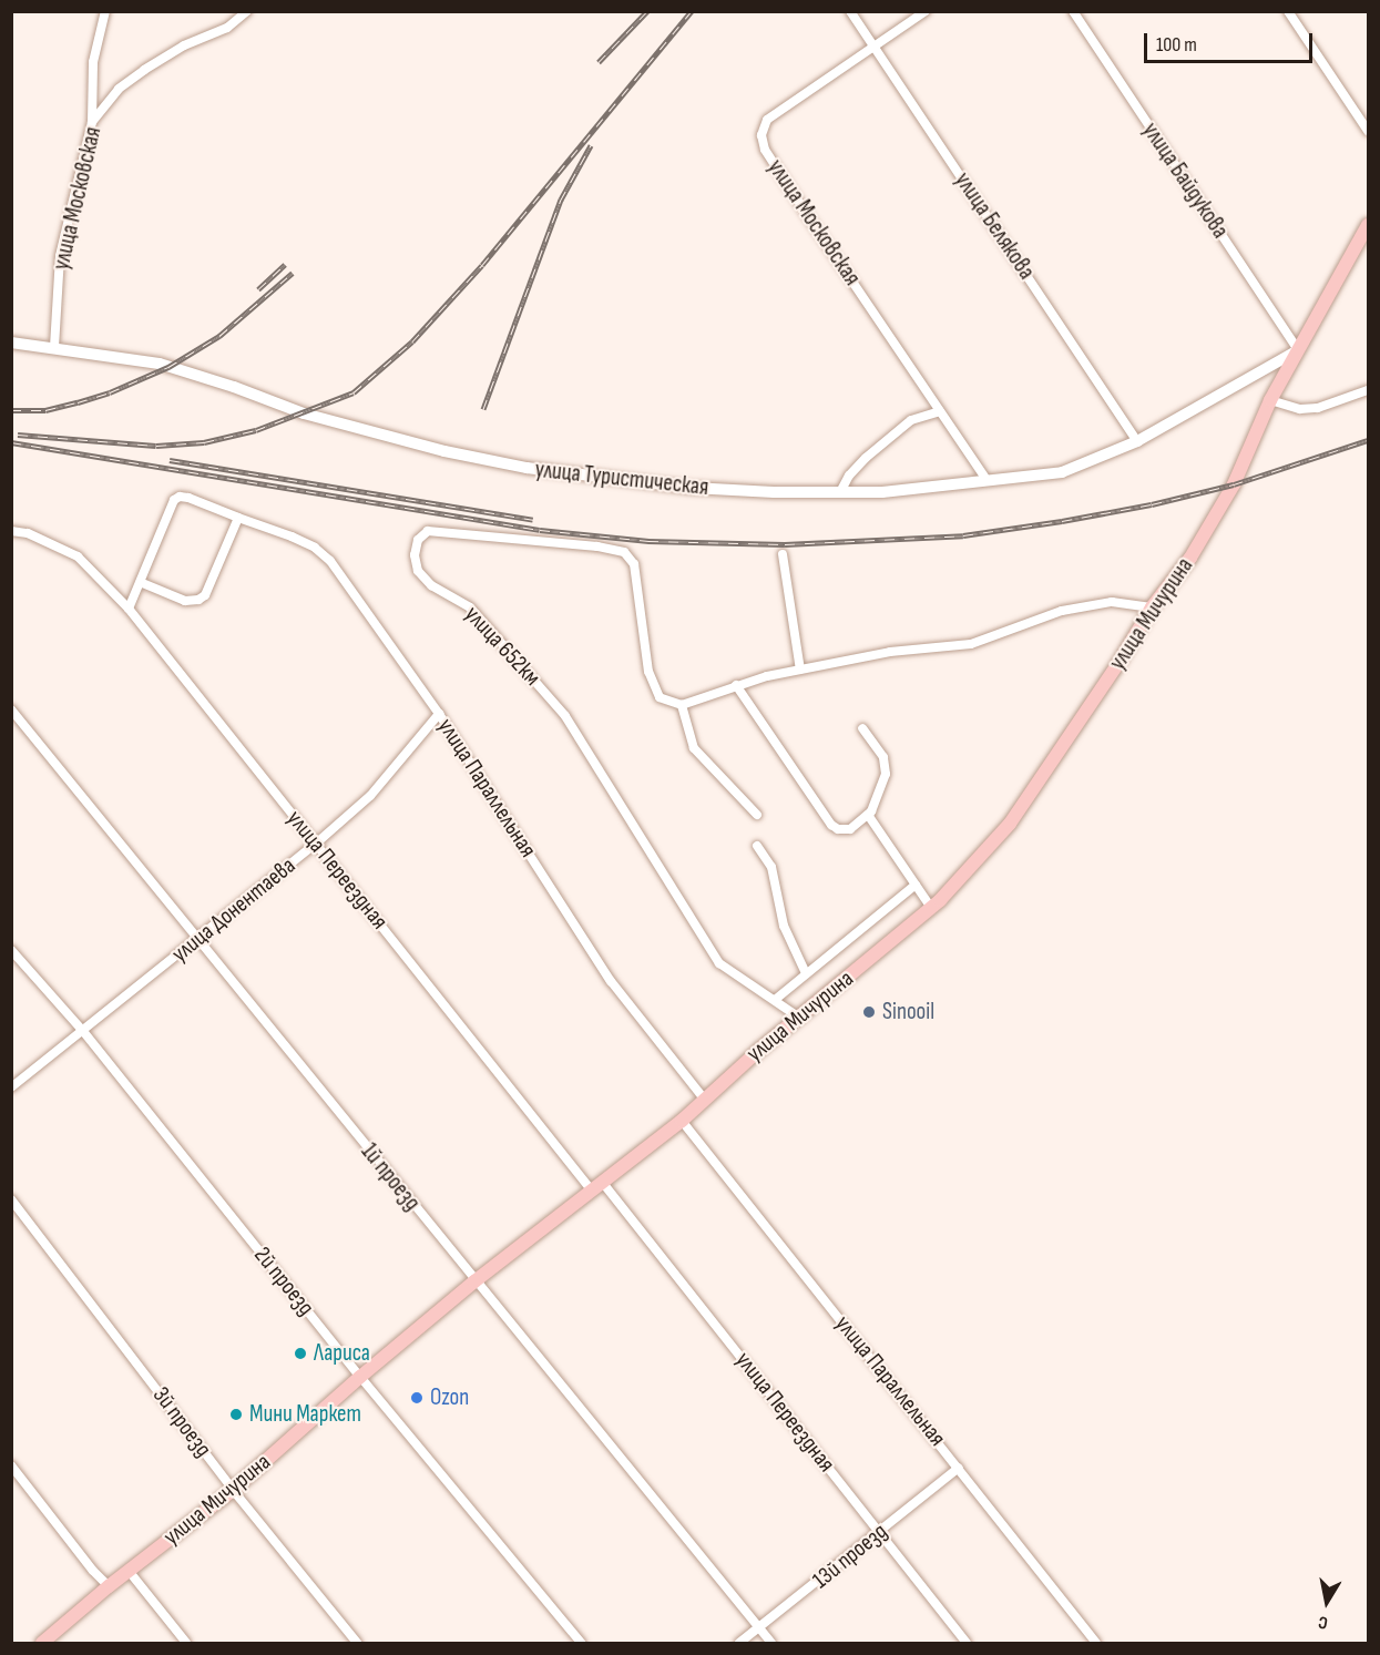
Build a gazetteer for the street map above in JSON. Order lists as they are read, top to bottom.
{
  "streets": {
    "main road": ["улица Мичурина"],
    "street": [
      "улица Байдукова",
      "улица Московская",
      "улица Белякова",
      "улица Туристическая",
      "улица 652км",
      "улица Параллельная",
      "улица Переездная",
      "улица Донентаева",
      "1й проезд",
      "2й проезд",
      "3й проезд",
      "13й проезд"
    ]
  },
  "crossings": [
    ["улица Байдукова", "улица Туристическая"],
    ["улица Байдукова", "улица Мичурина"],
    ["улица Московская", "улица Белякова"],
    ["улица Московская", "улица Туристическая"],
    ["улица Белякова", "улица Туристическая"],
    ["улица Туристическая", "улица Мичурина"],
    ["улица Мичурина", "улица 652км"],
    ["улица Мичурина", "улица Параллельная"],
    ["улица Мичурина", "улица Переездная"],
    ["улица Мичурина", "1й проезд"],
    ["улица Мичурина", "2й проезд"],
    ["улица Мичурина", "3й проезд"],
    ["улица Параллельная", "улица Донентаева"],
    ["улица Параллельная", "13й проезд"],
    ["улица Переездная", "улица Донентаева"],
    ["улица Переездная", "13й проезд"],
    ["улица Донентаева", "1й проезд"],
    ["улица Донентаева", "2й проезд"],
    ["1й проезд", "13й проезд"]
  ],
  "places": [
    "Sinooil",
    "Лариса",
    "Ozon",
    "Мини Маркет"
  ],
  "scale_bar": "100 m",
  "north": "bottom"
}
